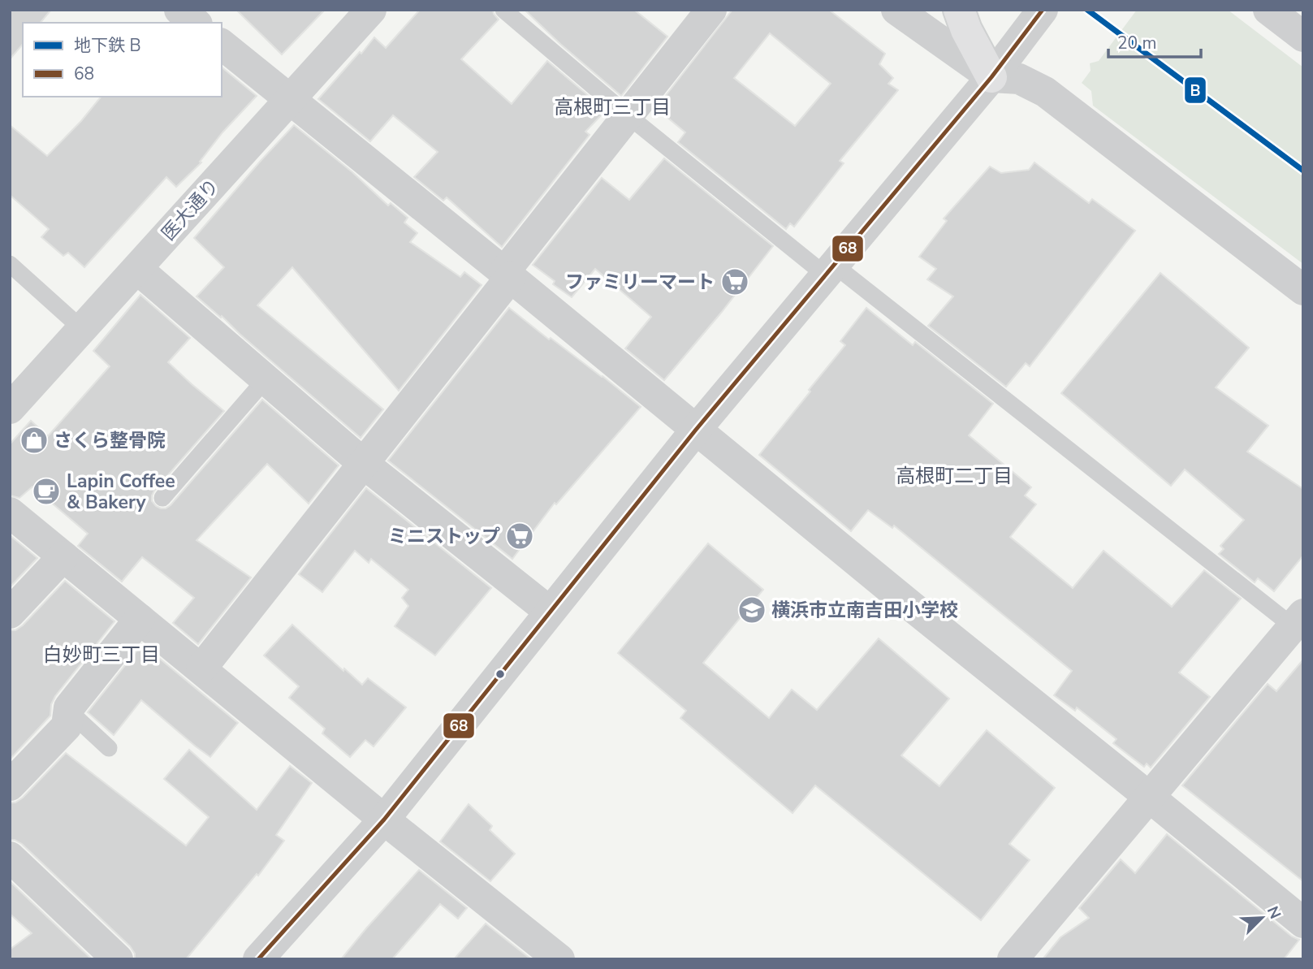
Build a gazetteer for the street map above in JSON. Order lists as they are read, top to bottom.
{
  "streets": {
    "street": ["医大通り"]
  },
  "districts": ["高根町三丁目", "高根町二丁目", "白妙町三丁目"],
  "places": {
    "supermarket": ["ファミリーマート", "ミニストップ"],
    "shop": ["さくら整骨院"],
    "cafe": ["Lapin Coffee & Bakery"],
    "school or university": ["横浜市立南吉田小学校"]
  },
  "lines": ["metro line B", "transit line 68"],
  "legend": ["地下鉄 B", "68"],
  "scale_bar": "20 m",
  "north": "top right"
}
